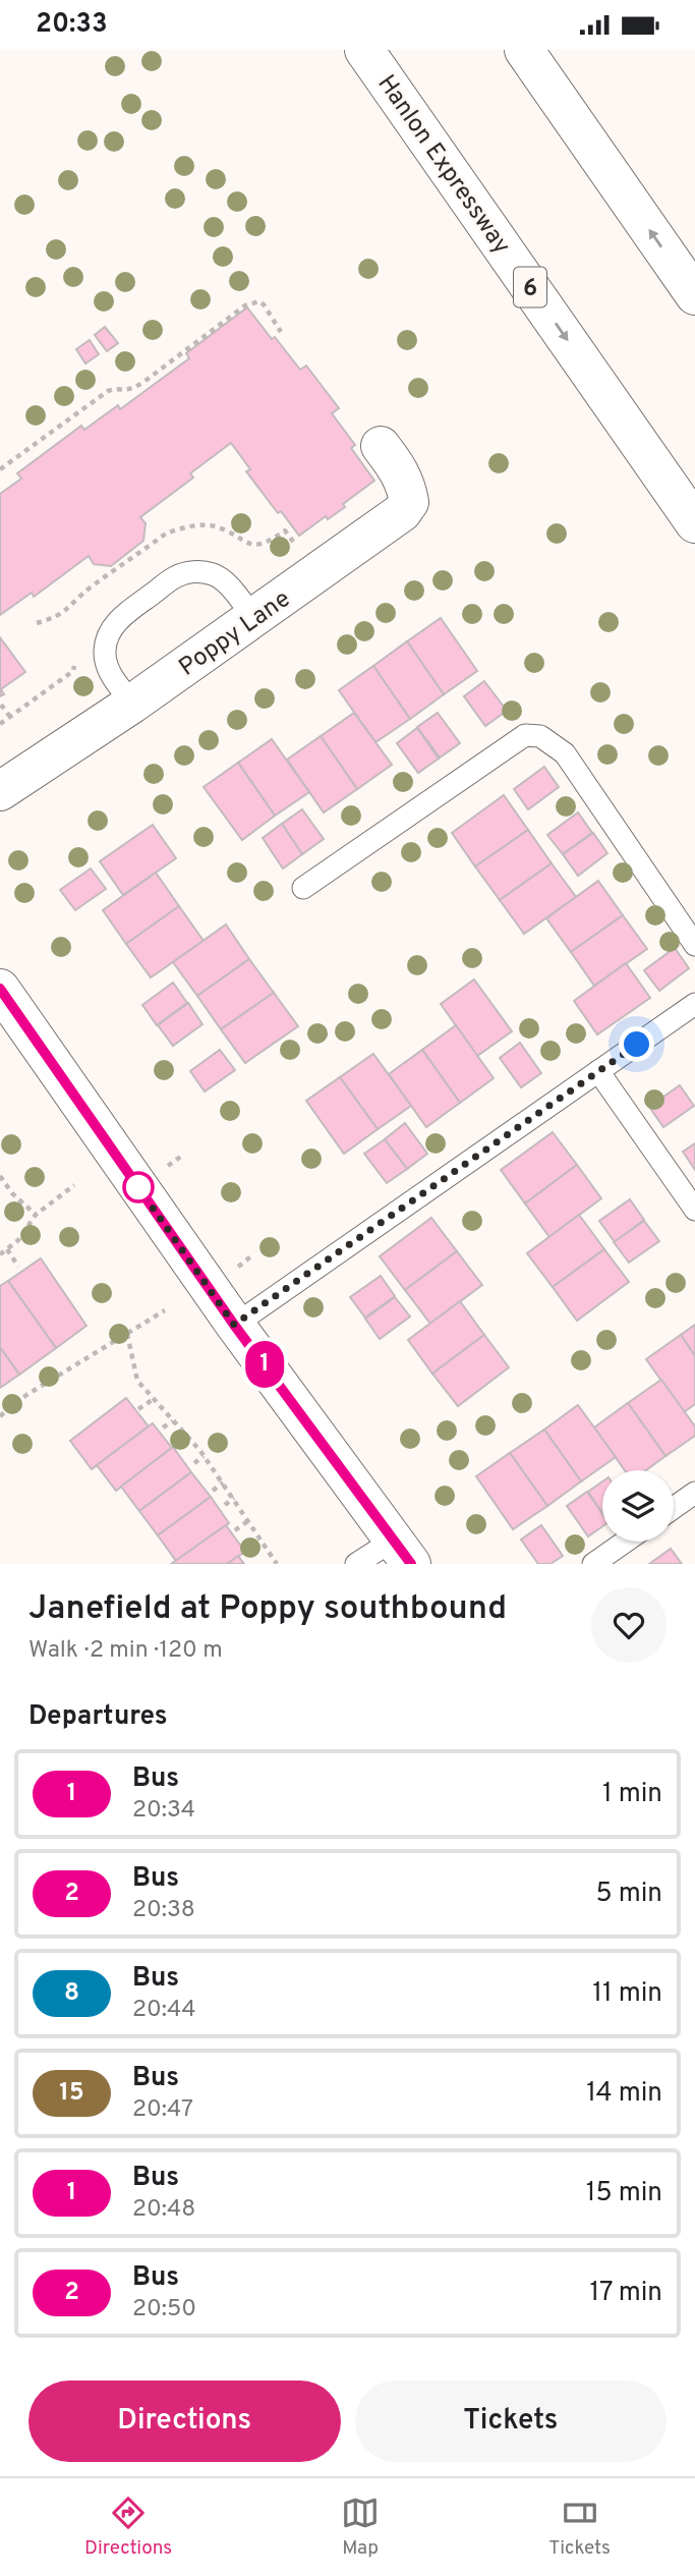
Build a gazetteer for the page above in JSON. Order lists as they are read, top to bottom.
{
  "streets": {
    "main road": ["Hanlon Expressway", "6", "Poppy Lane"]
  },
  "lines": ["bus line 1"],
  "page": {
    "status": "20:33",
    "on_map": "1",
    "heading": [
      ["Janefield at Poppy southbound", "Walk · 2 min · 120 m"],
      "Departures"
    ],
    "list": [
      {
        "mark": "1",
        "name": "Bus",
        "note": "20:34",
        "value": "1 min"
      },
      {
        "mark": "2",
        "name": "Bus",
        "note": "20:38",
        "value": "5 min"
      },
      {
        "mark": "8",
        "name": "Bus",
        "note": "20:44",
        "value": "11 min"
      },
      {
        "mark": "15",
        "name": "Bus",
        "note": "20:47",
        "value": "14 min"
      },
      {
        "mark": "1",
        "name": "Bus",
        "note": "20:48",
        "value": "15 min"
      },
      {
        "mark": "2",
        "name": "Bus",
        "note": "20:50",
        "value": "17 min"
      }
    ],
    "buttons": ["Directions", "Tickets"],
    "tabs": ["Directions", "Map", "Tickets"]
  }
}
